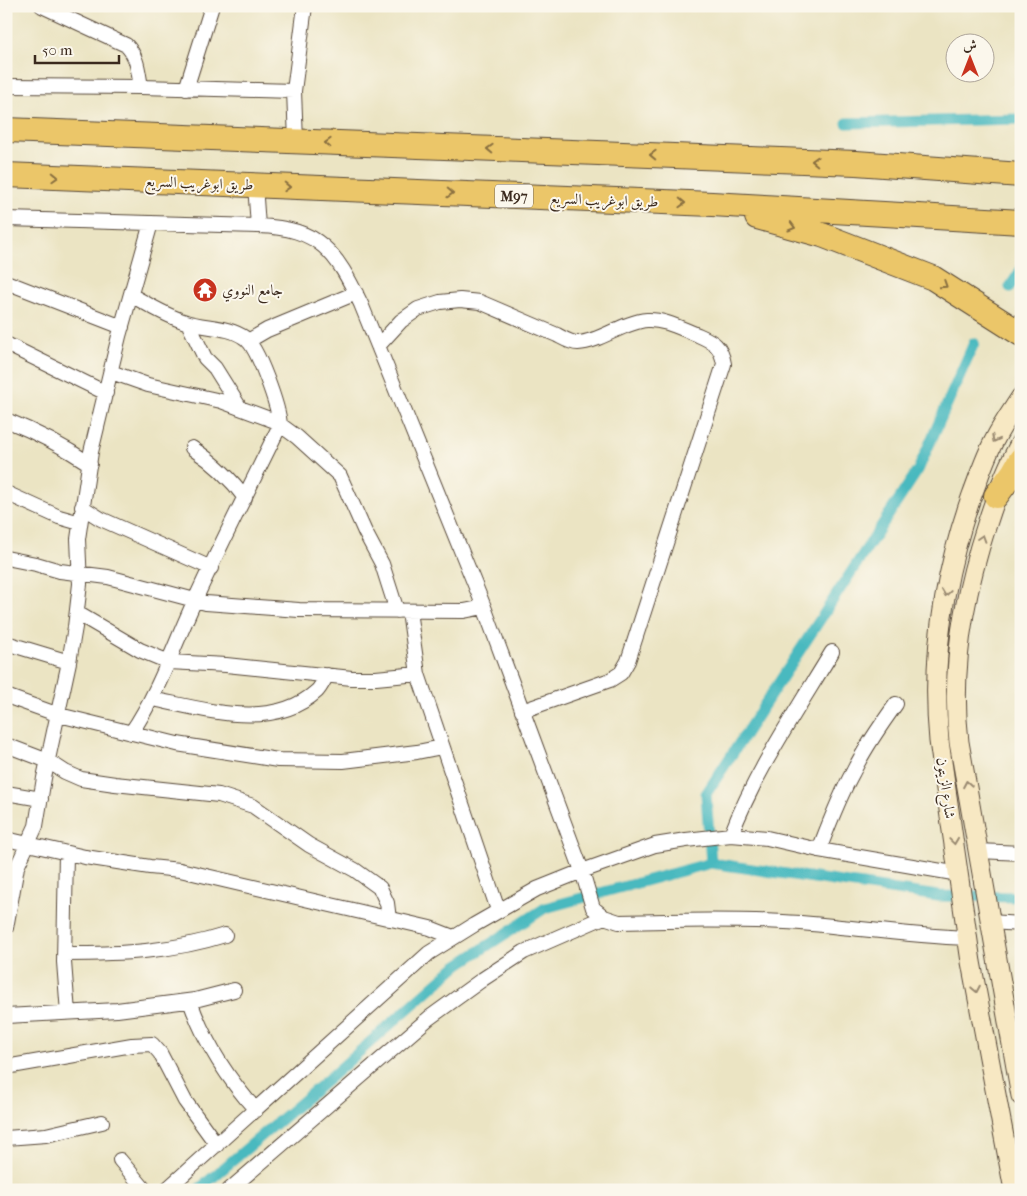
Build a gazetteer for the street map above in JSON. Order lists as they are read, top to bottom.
{
  "streets": {
    "highway": ["طريق ابوغريب السريع", "M97"],
    "main road": ["شارع الزيتون"]
  },
  "places": {
    "temple": ["جامع النووي"]
  },
  "scale_bar": "50 m",
  "north": "top"
}
